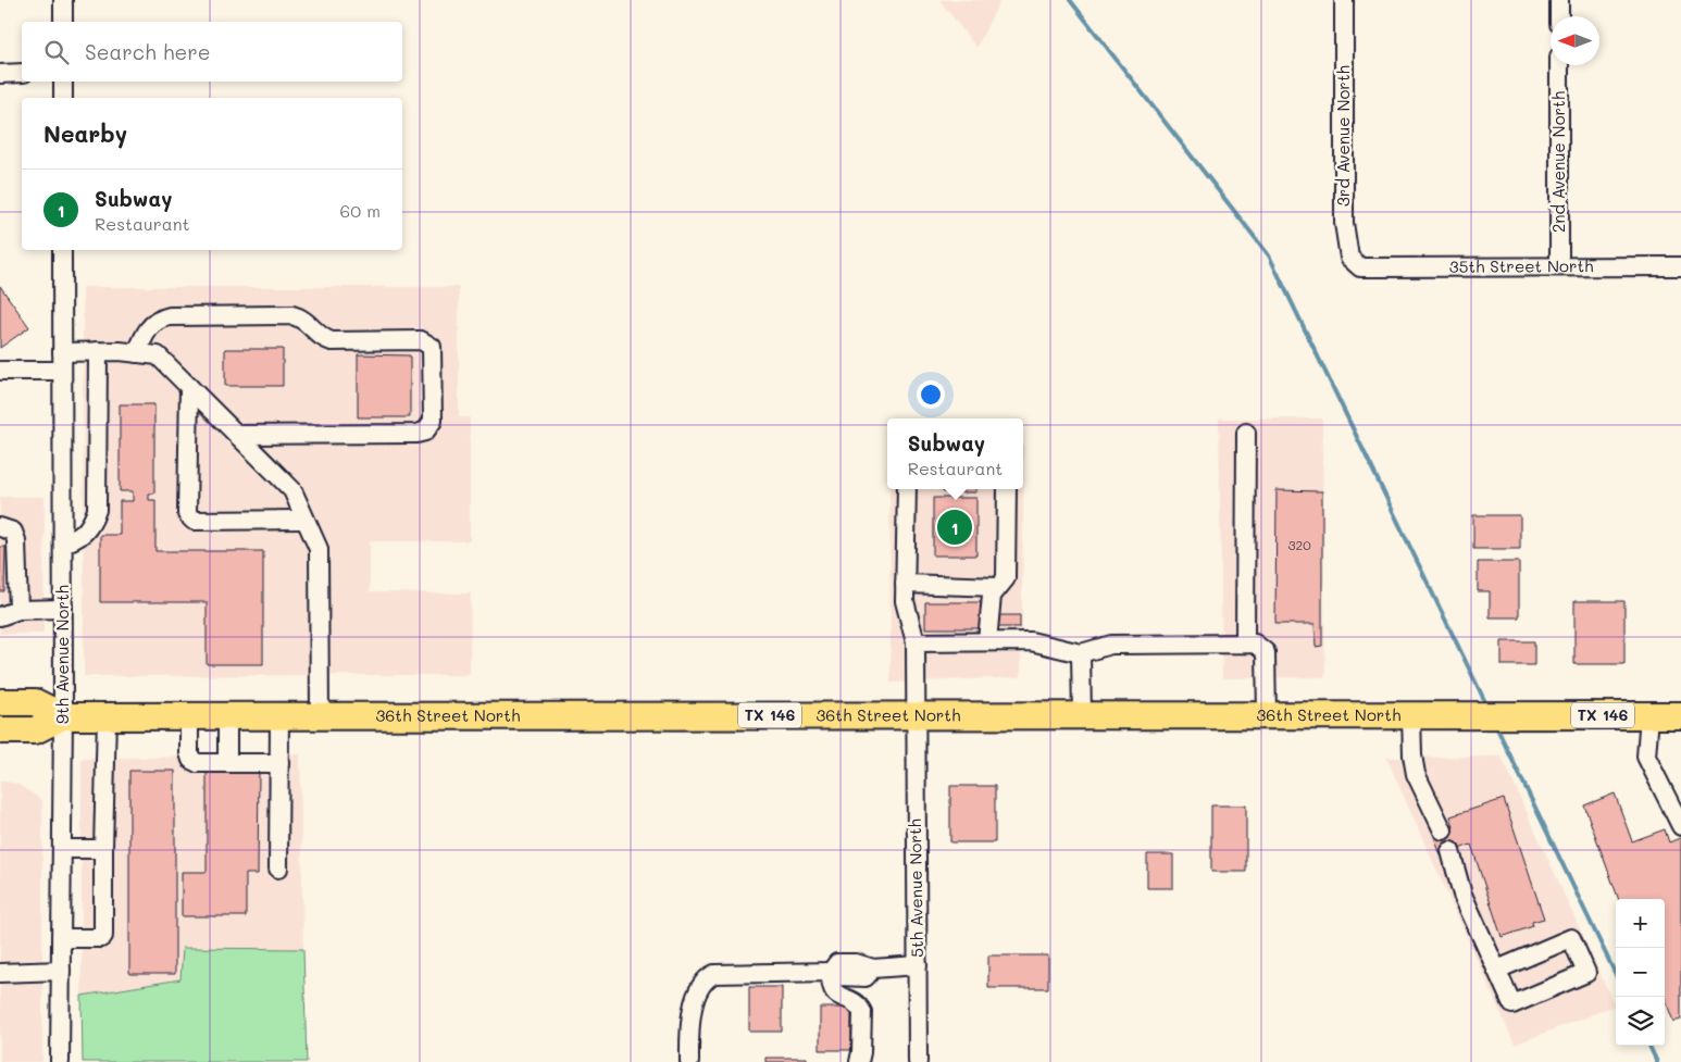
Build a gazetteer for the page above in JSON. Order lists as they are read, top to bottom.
{
  "streets": {
    "highway": ["36th Street North", "TX 146"],
    "street": [
      "3rd Avenue North",
      "2nd Avenue North",
      "35th Street North",
      "9th Avenue North",
      "5th Avenue North"
    ]
  },
  "crossings": [
    ["3rd Avenue North", "35th Street North"],
    ["2nd Avenue North", "35th Street North"],
    ["9th Avenue North", "36th Street North"],
    ["9th Avenue North", "TX 146"],
    ["36th Street North", "TX 146"],
    ["36th Street North", "5th Avenue North"]
  ],
  "house_numbers": ["320"],
  "north": "left",
  "page": {
    "search": "Search here",
    "heading": "Nearby",
    "list": [
      {
        "mark": "1",
        "name": "Subway",
        "note": "Restaurant",
        "value": "60 m"
      }
    ],
    "popup": ["Subway", "Restaurant"],
    "pins": "1",
    "map_buttons": ["+", "−"]
  }
}
